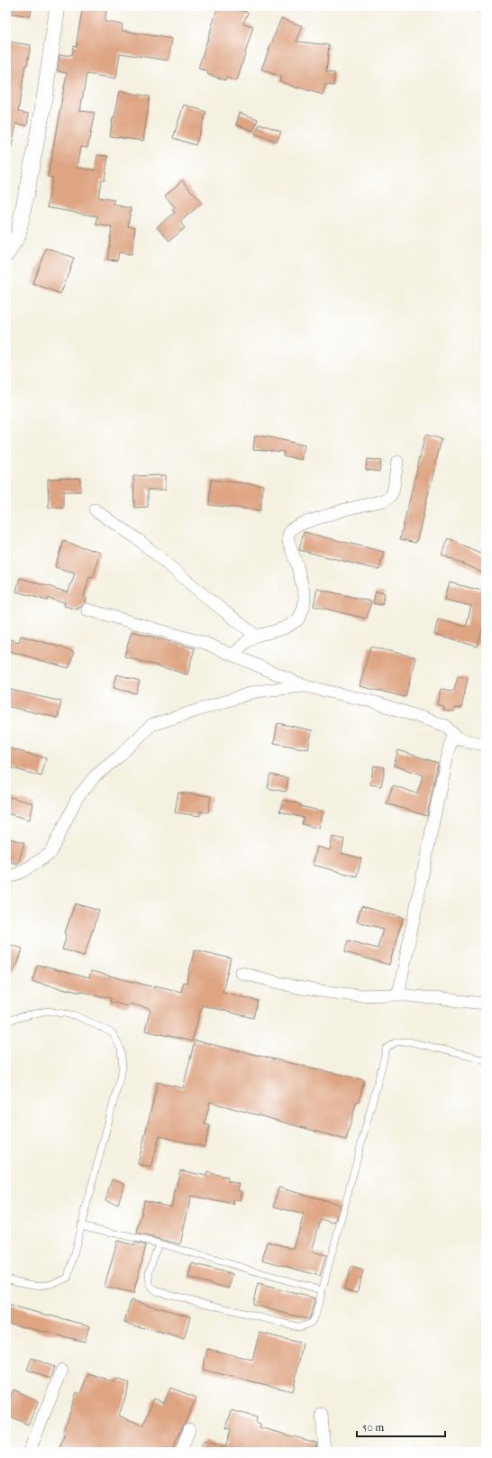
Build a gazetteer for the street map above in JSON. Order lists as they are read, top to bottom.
{
  "scale_bar": "50 m"
}
